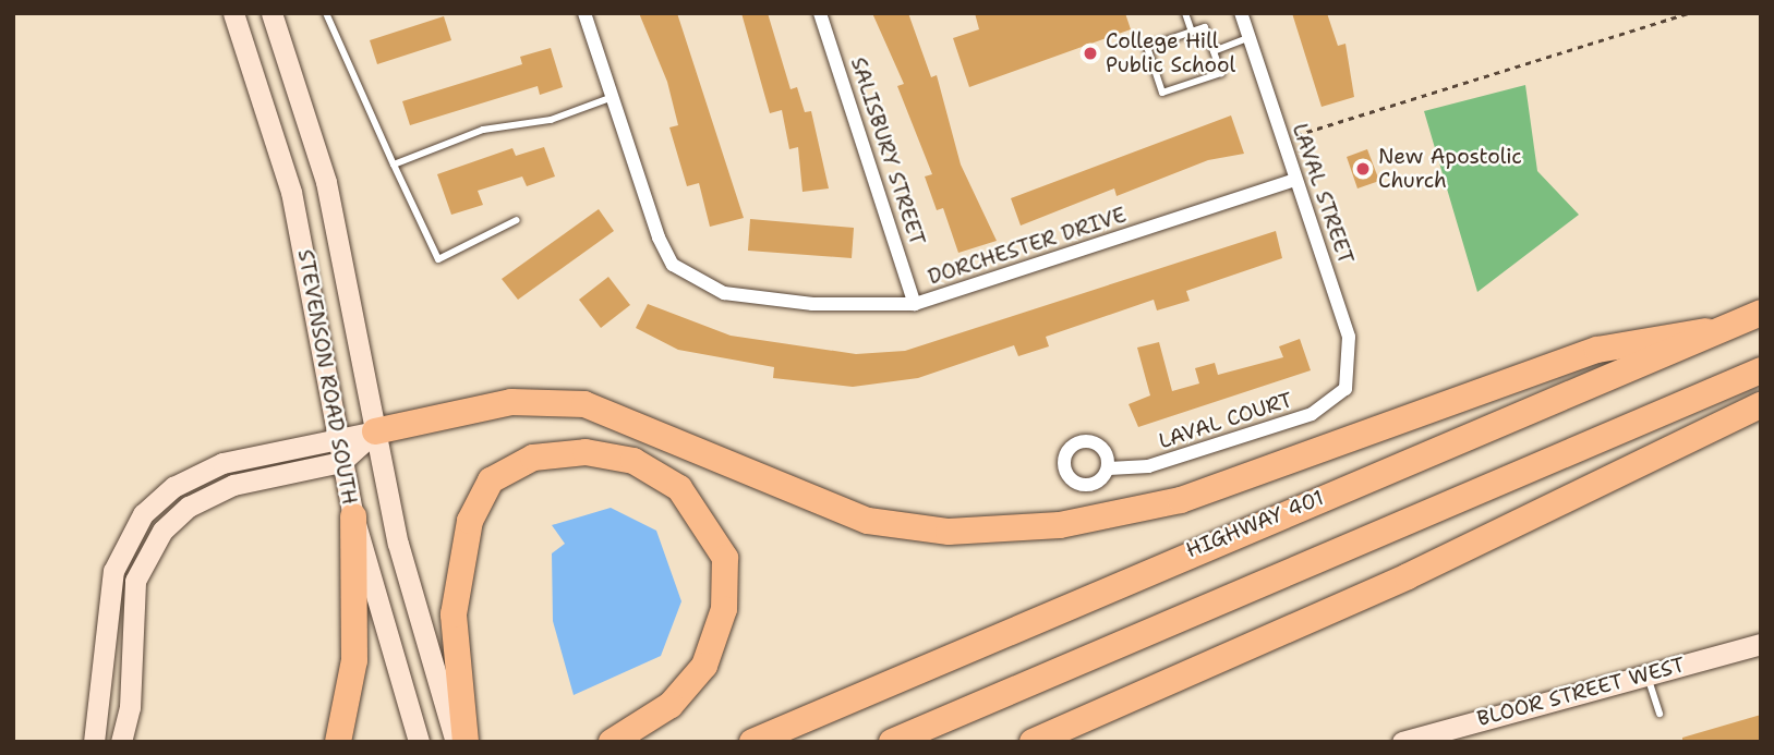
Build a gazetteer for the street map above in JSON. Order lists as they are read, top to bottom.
{
  "streets": {
    "highway": ["HIGHWAY 401"],
    "main road": ["STEVENSON ROAD SOUTH", "BLOOR STREET WEST"],
    "street": [
      "SALISBURY STREET",
      "LAVAL STREET",
      "DORCHESTER DRIVE",
      "LAVAL COURT"
    ]
  },
  "crossings": [
    ["SALISBURY STREET", "DORCHESTER DRIVE"],
    ["LAVAL STREET", "DORCHESTER DRIVE"],
    ["LAVAL STREET", "LAVAL COURT"]
  ],
  "places": ["College Hill Public School", "New Apostolic Church"]
}
